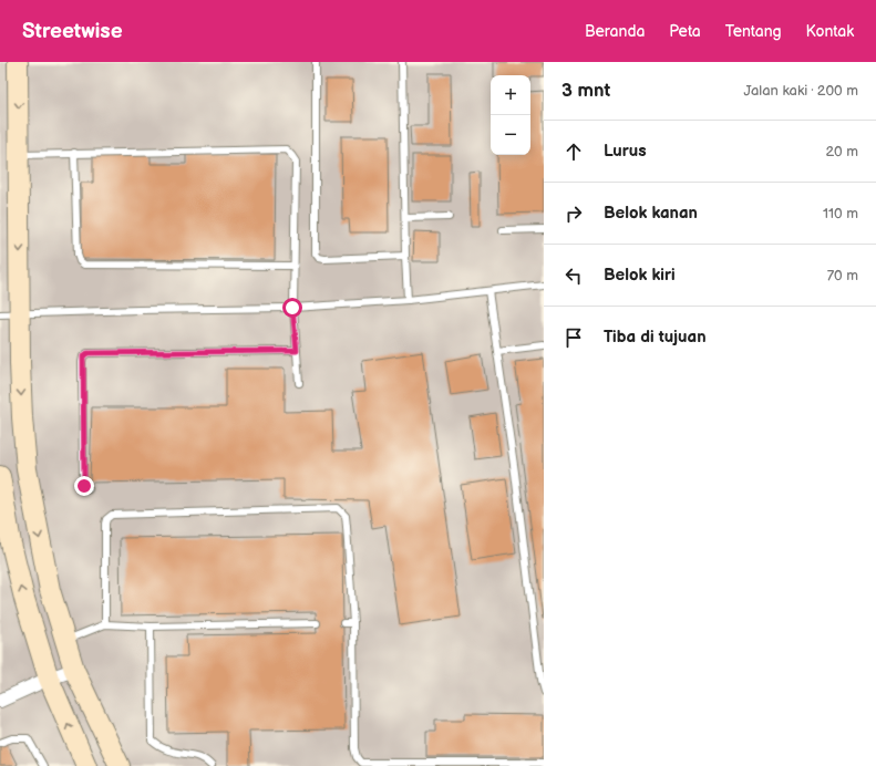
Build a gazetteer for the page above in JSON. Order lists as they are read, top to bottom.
{
  "page": {
    "header": "Streetwise",
    "nav": [
      "Beranda",
      "Peta",
      "Tentang",
      "Kontak"
    ],
    "heading": ["3 mnt", "Jalan kaki · 200 m"],
    "map_buttons": ["+", "−"],
    "list": [
      ["Lurus", "20 m"],
      ["Belok kanan", "110 m"],
      ["Belok kiri", "70 m"],
      "Tiba di tujuan"
    ]
  }
}
